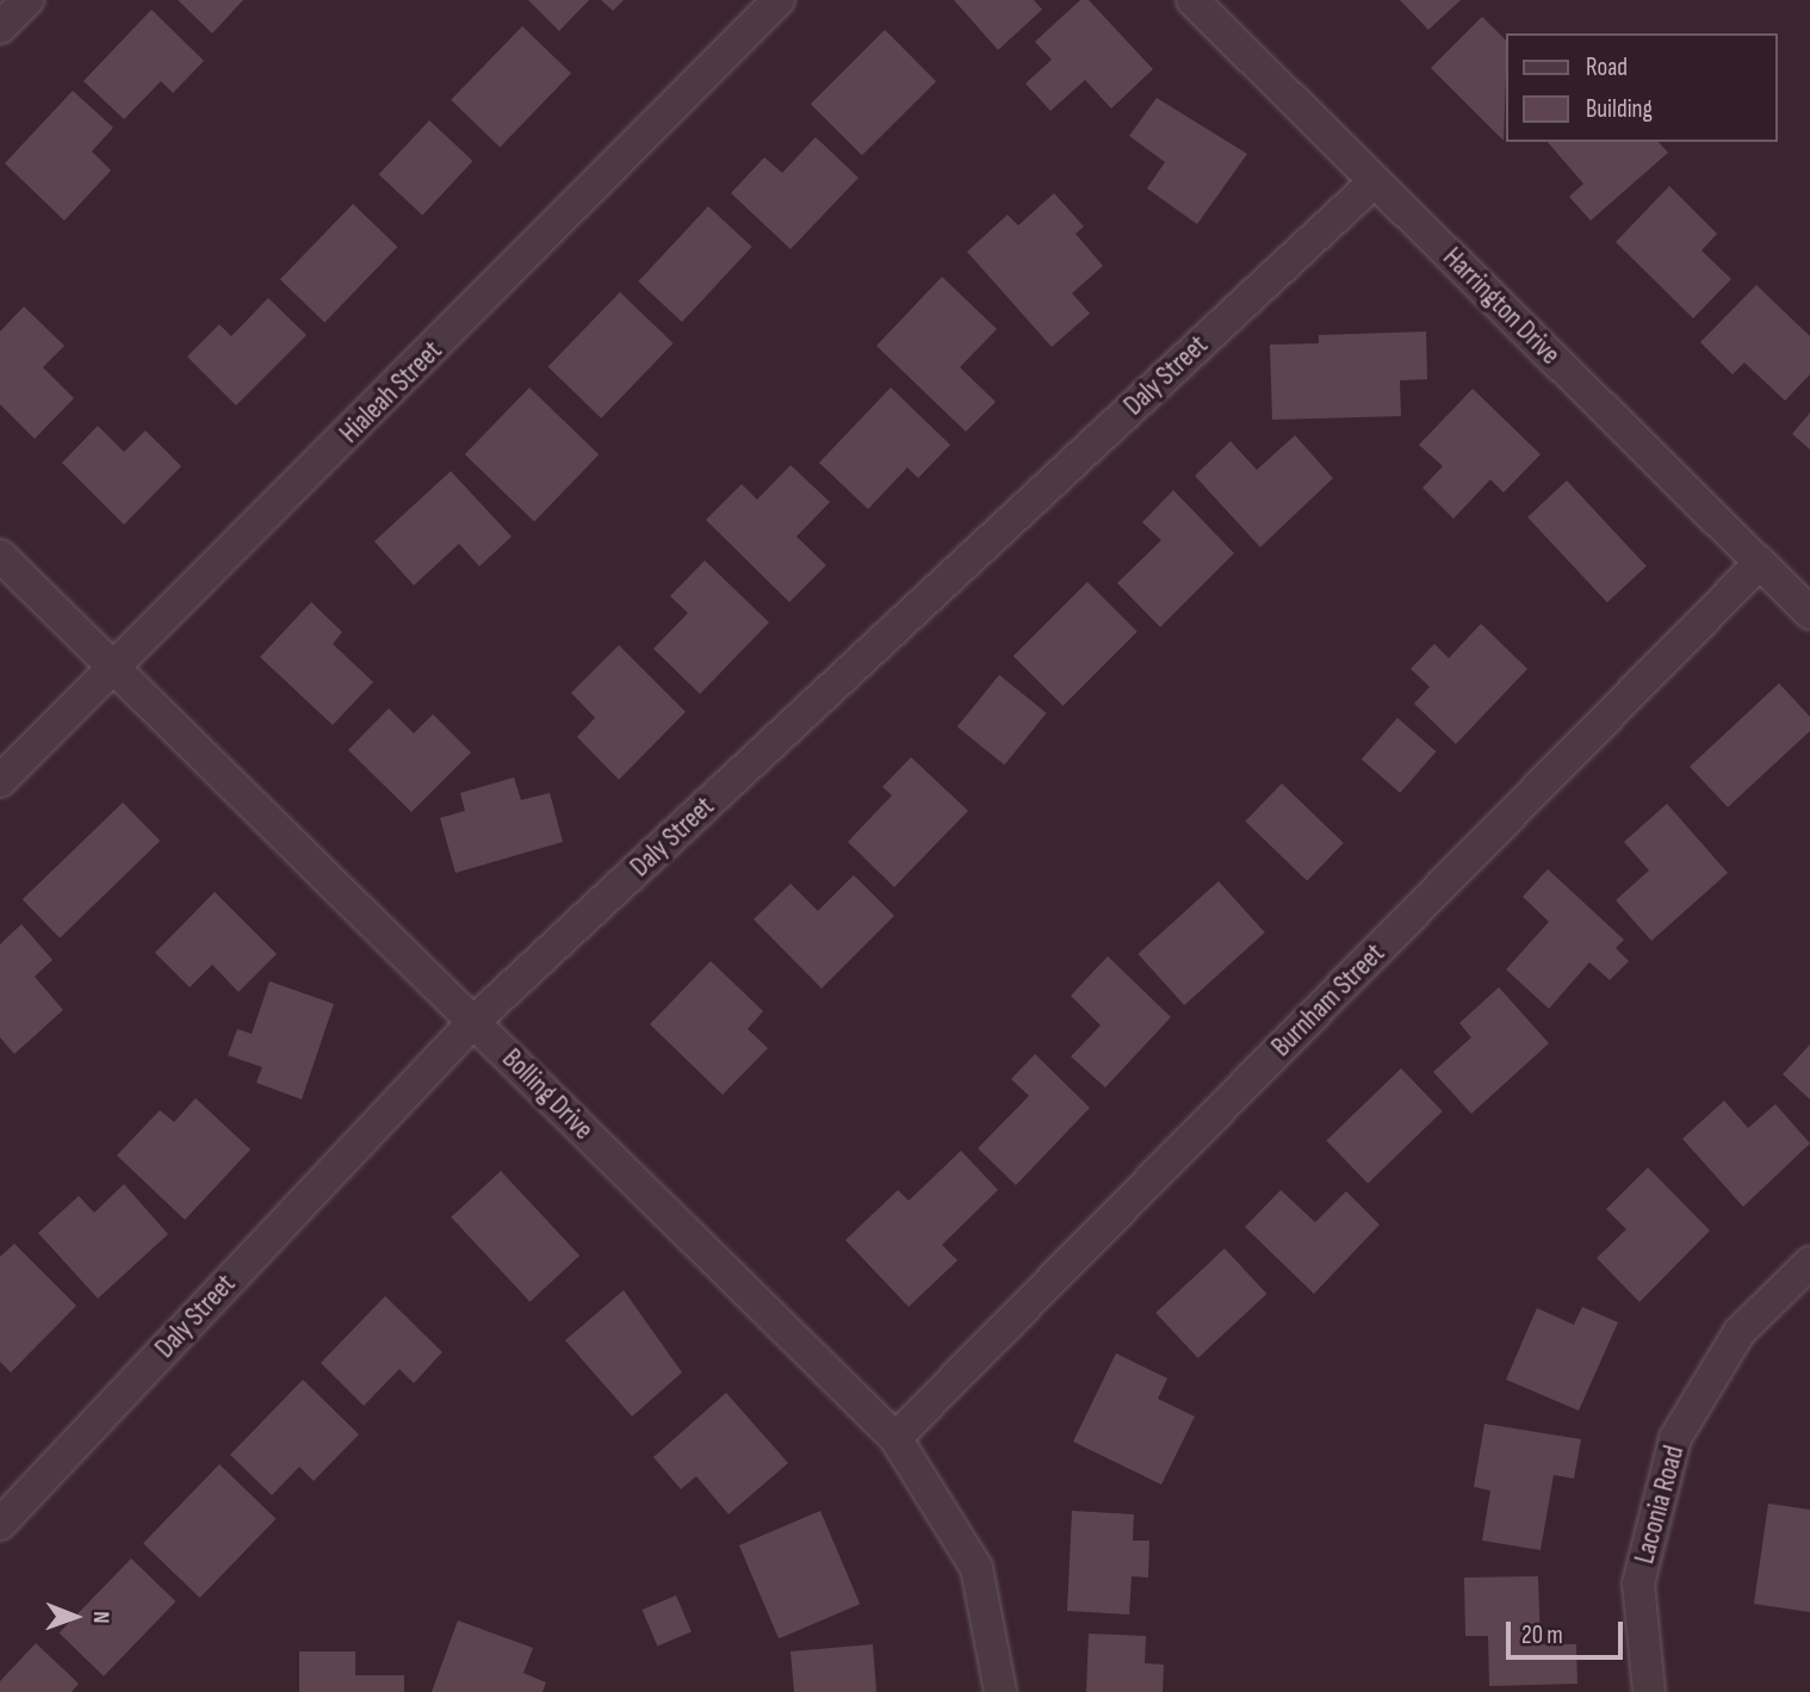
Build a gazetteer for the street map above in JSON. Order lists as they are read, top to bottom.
{
  "streets": {
    "street": [
      "Harrington Drive",
      "Daly Street",
      "Hialeah Street",
      "Burnham Street",
      "Bolling Drive",
      "Laconia Road"
    ]
  },
  "crossings": [
    ["Harrington Drive", "Daly Street"],
    ["Harrington Drive", "Burnham Street"],
    ["Daly Street", "Bolling Drive"],
    ["Hialeah Street", "Bolling Drive"],
    ["Burnham Street", "Bolling Drive"]
  ],
  "legend": ["Road", "Building"],
  "scale_bar": "20 m",
  "north": "right"
}
